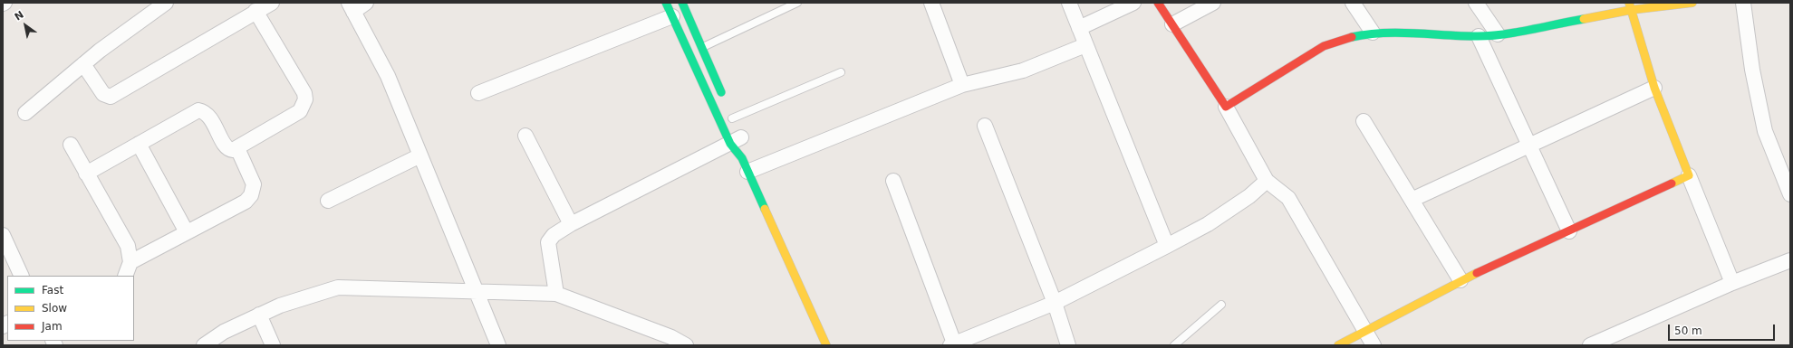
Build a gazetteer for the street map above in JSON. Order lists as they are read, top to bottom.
{
  "legend": ["Fast", "Slow", "Jam"],
  "scale_bar": "50 m",
  "north": "top left"
}
